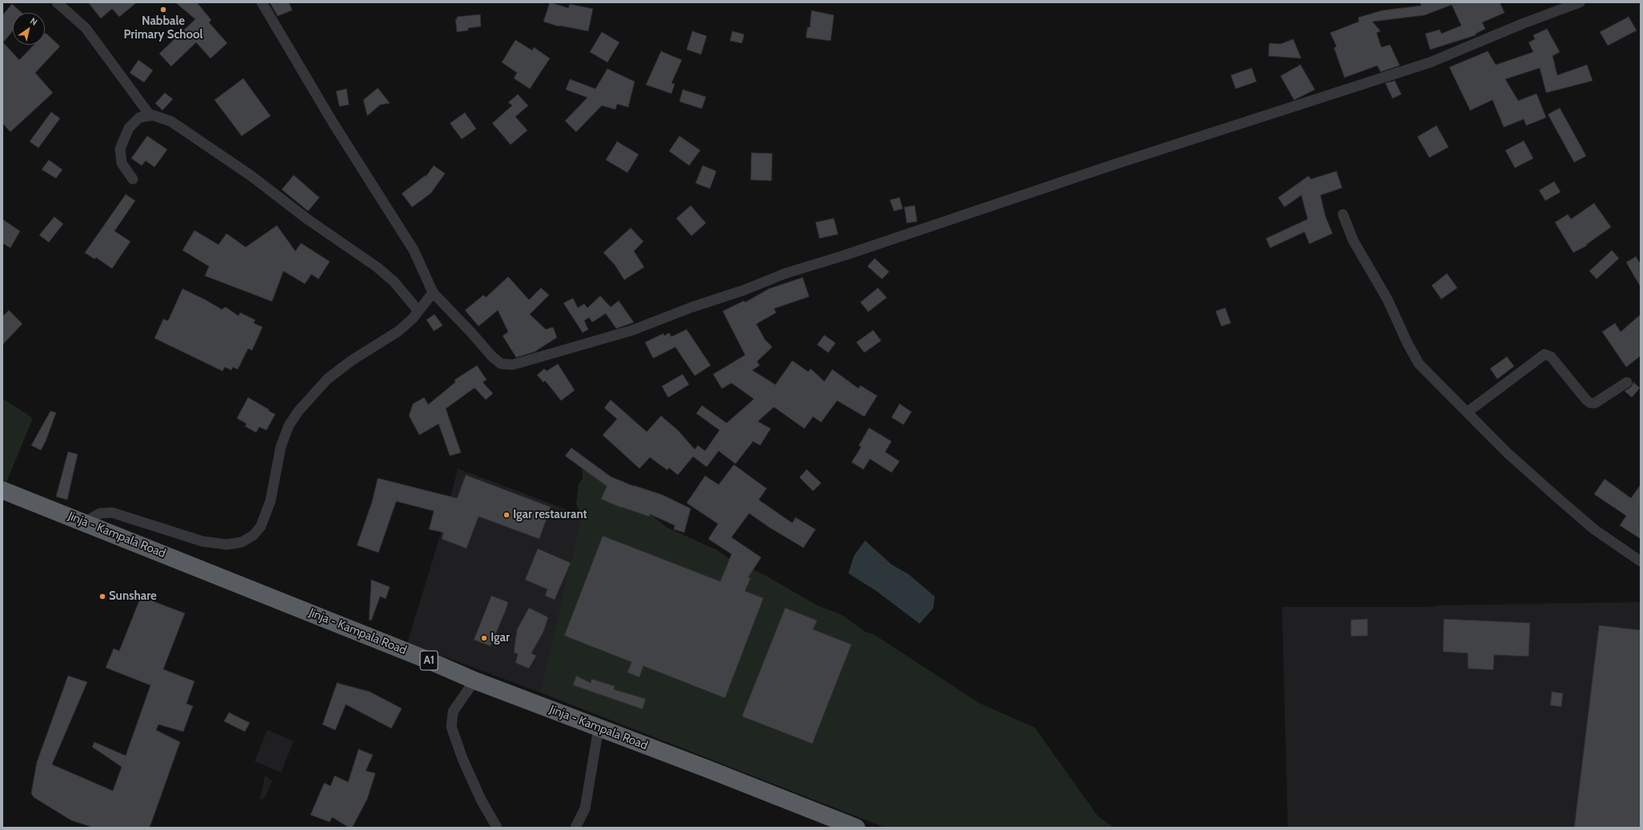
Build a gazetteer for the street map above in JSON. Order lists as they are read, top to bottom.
{
  "streets": {
    "highway": ["Jinja - Kampala Road", "A1"]
  },
  "places": [
    "Nabbale Primary School",
    "Igar restaurant",
    "Sunshare",
    "Igar"
  ],
  "north": "top right"
}
